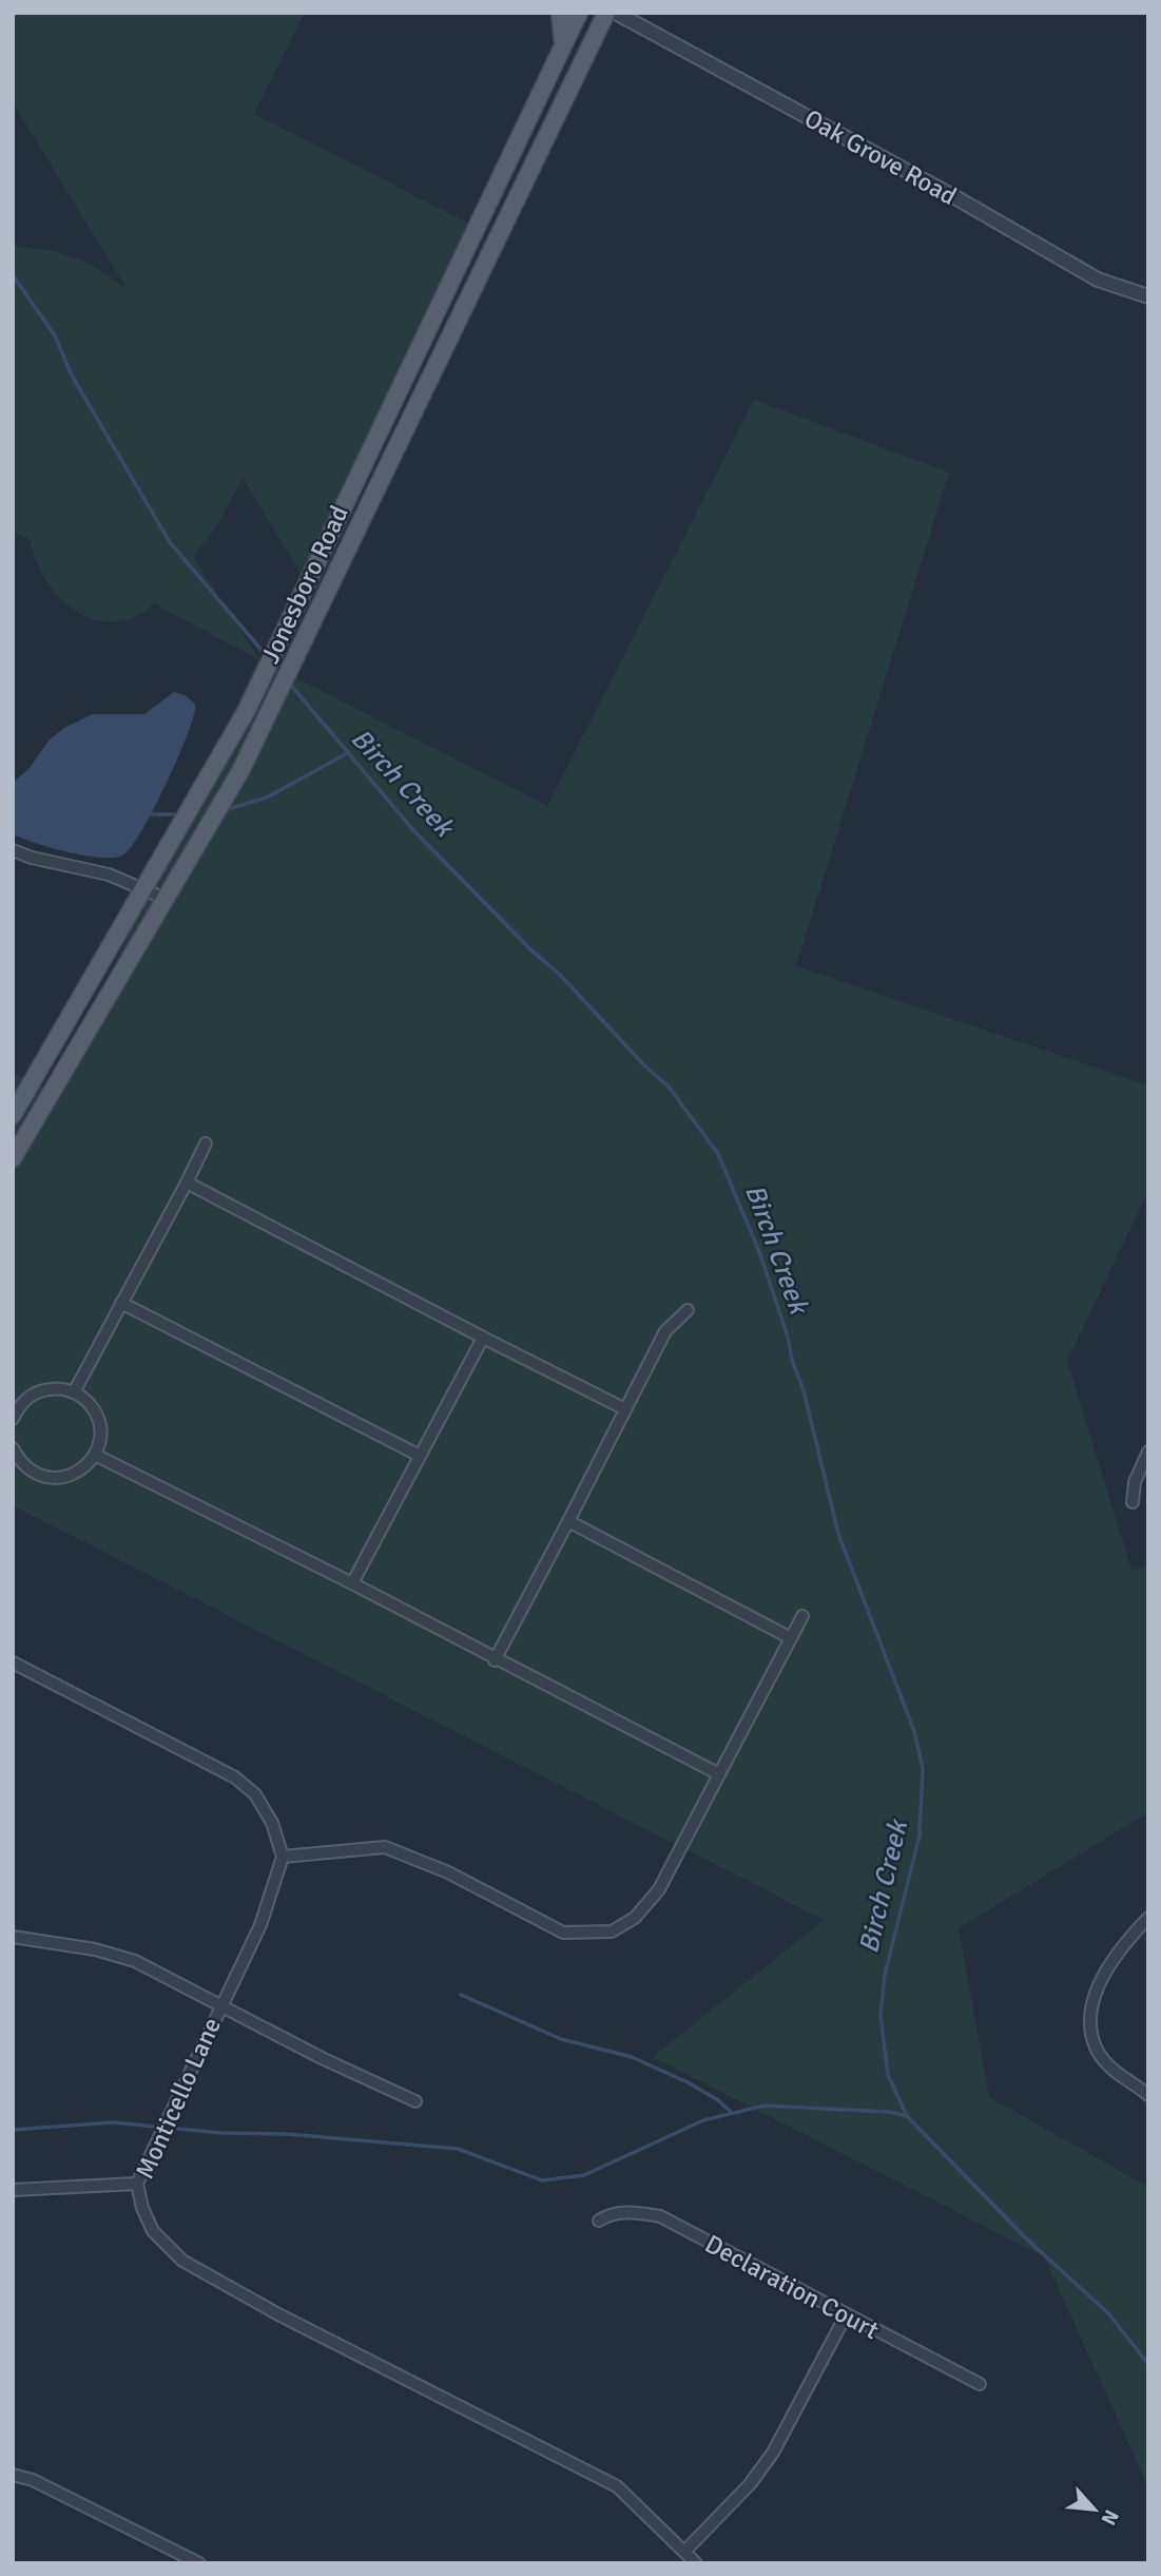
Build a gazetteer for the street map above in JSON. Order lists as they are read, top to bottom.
{
  "streets": {
    "main road": ["Jonesboro Road"],
    "street": ["Oak Grove Road", "Monticello Lane", "Declaration Court"]
  },
  "water": ["Birch Creek"],
  "north": "bottom right"
}
